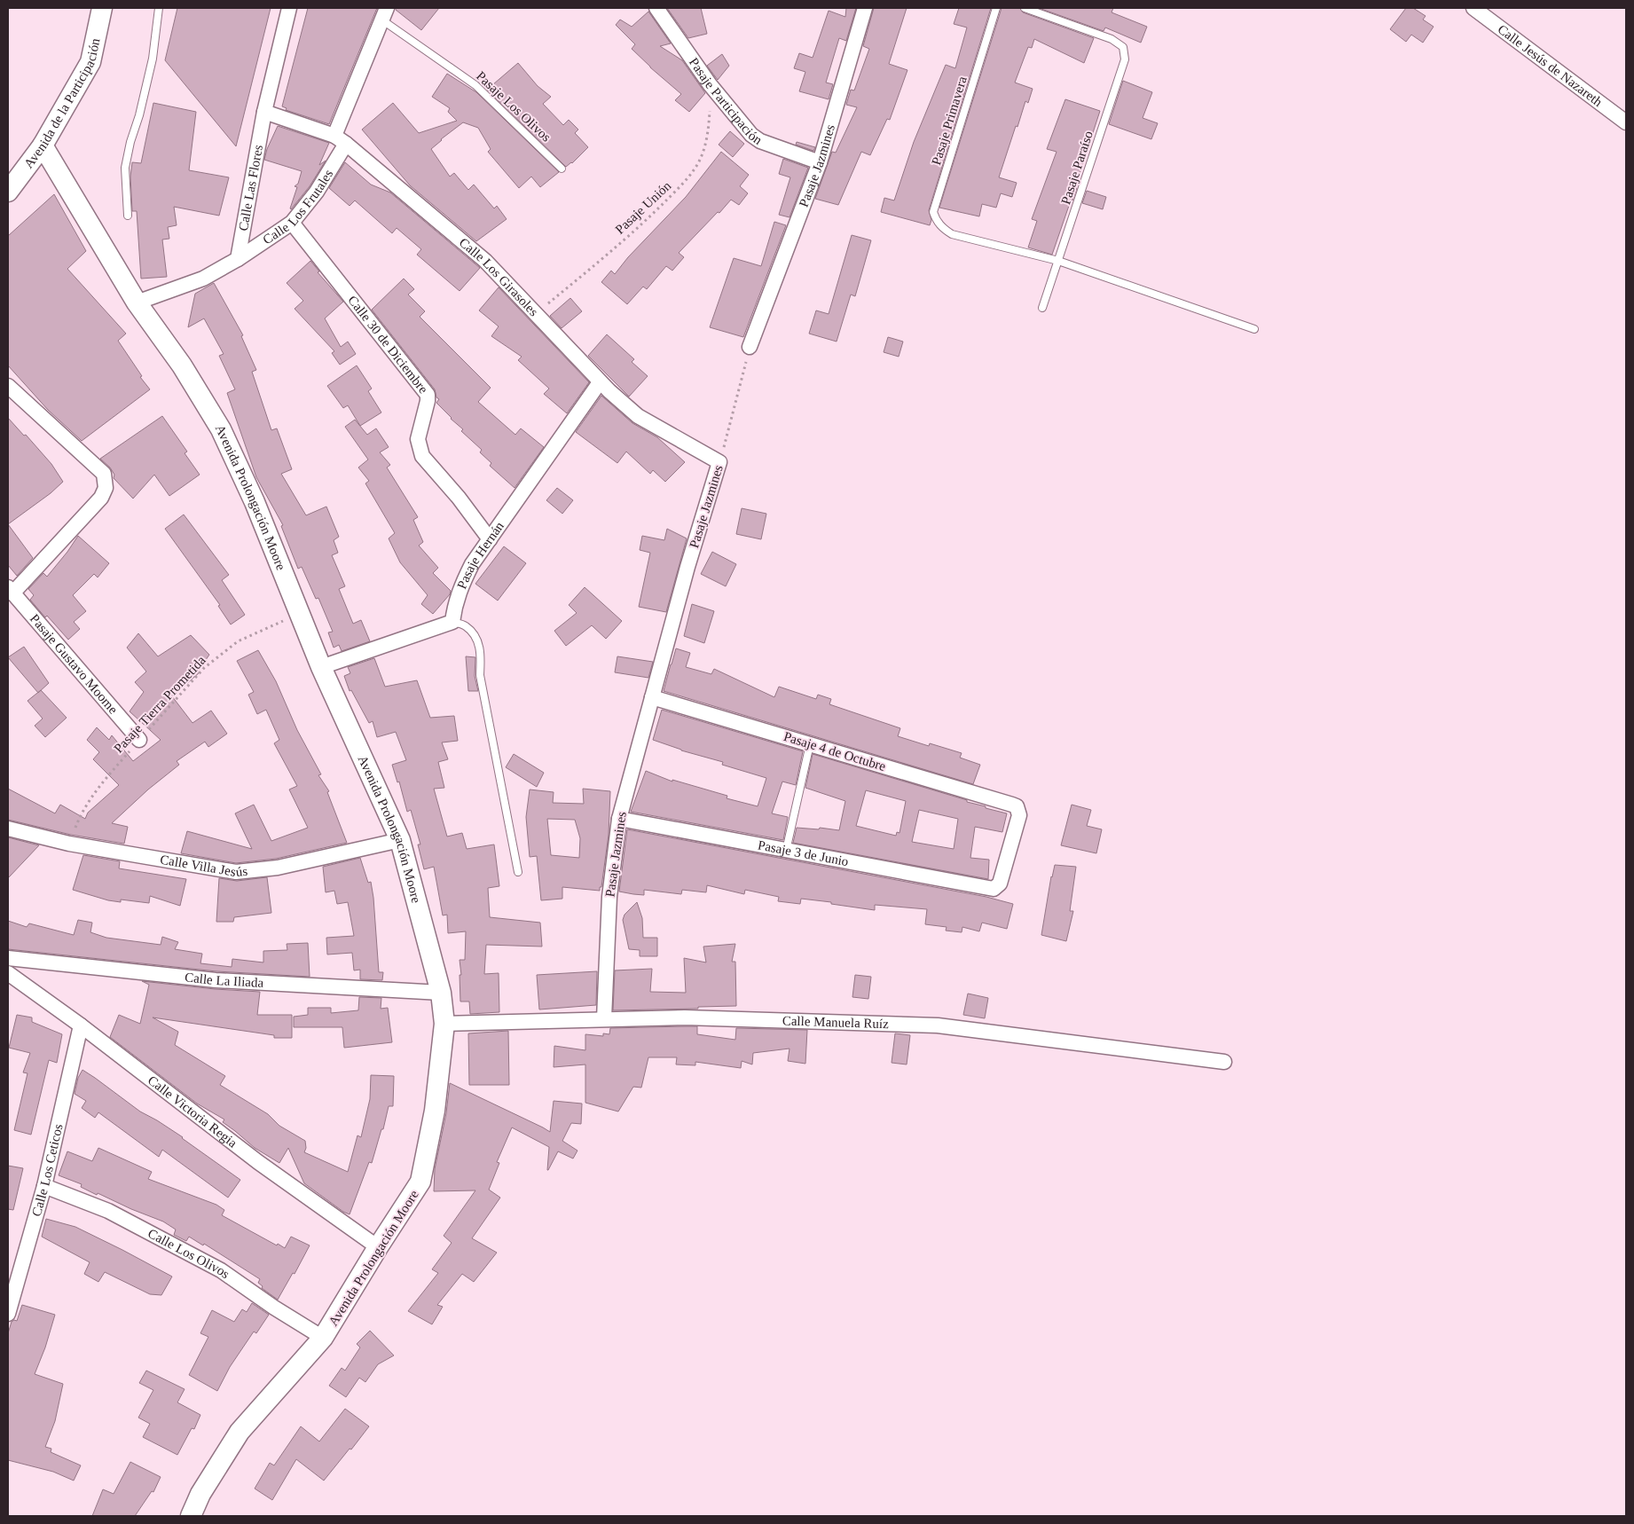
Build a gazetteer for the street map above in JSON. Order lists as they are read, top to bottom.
{
  "streets": {
    "street": [
      "Calle Jesús de Nazareth",
      "Pasaje Participación",
      "Avenida de la Participación",
      "Pasaje Jazmines",
      "Calle Las Flores",
      "Calle Los Frutales",
      "Calle Los Girasoles",
      "Calle 30 de Diciembre",
      "Avenida Prolongación Moore",
      "Pasaje Hernán",
      "Pasaje Gustavo Moome",
      "Pasaje 4 de Octubre",
      "Pasaje 3 de Junio",
      "Calle Villa Jesús",
      "Calle La Iliada",
      "Calle Manuela Ruíz",
      "Calle Victoria Regia",
      "Calle Los Ceticos",
      "Calle Los Olivos"
    ],
    "lane": ["Pasaje Los Olivos", "Pasaje Primavera", "Pasaje Paraíso"],
    "path": ["Pasaje Unión", "Pasaje Tierra Prometida"]
  },
  "crossings": [
    ["Pasaje Participación", "Pasaje Jazmines"],
    ["Pasaje Participación", "Pasaje Unión"],
    ["Avenida de la Participación", "Avenida Prolongación Moore"],
    ["Pasaje Los Olivos", "Calle Los Frutales"],
    ["Pasaje Primavera", "Pasaje Paraíso"],
    ["Pasaje Jazmines", "Calle Los Girasoles"],
    ["Pasaje Jazmines", "Pasaje 4 de Octubre"],
    ["Pasaje Jazmines", "Pasaje 3 de Junio"],
    ["Pasaje Jazmines", "Calle Manuela Ruíz"],
    ["Calle Las Flores", "Calle Los Frutales"],
    ["Calle Las Flores", "Calle Los Girasoles"],
    ["Calle Los Frutales", "Calle Los Girasoles"],
    ["Calle Los Frutales", "Calle 30 de Diciembre"],
    ["Pasaje Unión", "Calle Los Girasoles"],
    ["Calle Los Girasoles", "Pasaje Hernán"],
    ["Calle 30 de Diciembre", "Pasaje Hernán"],
    ["Avenida Prolongación Moore", "Pasaje Tierra Prometida"],
    ["Avenida Prolongación Moore", "Calle Villa Jesús"],
    ["Avenida Prolongación Moore", "Calle La Iliada"],
    ["Avenida Prolongación Moore", "Calle Manuela Ruíz"],
    ["Avenida Prolongación Moore", "Calle Victoria Regia"],
    ["Avenida Prolongación Moore", "Calle Los Olivos"],
    ["Pasaje Gustavo Moome", "Pasaje Tierra Prometida"],
    ["Pasaje Tierra Prometida", "Calle Villa Jesús"],
    ["Pasaje 4 de Octubre", "Pasaje 3 de Junio"],
    ["Calle Victoria Regia", "Calle Los Ceticos"],
    ["Calle Los Ceticos", "Calle Los Olivos"]
  ]
}
